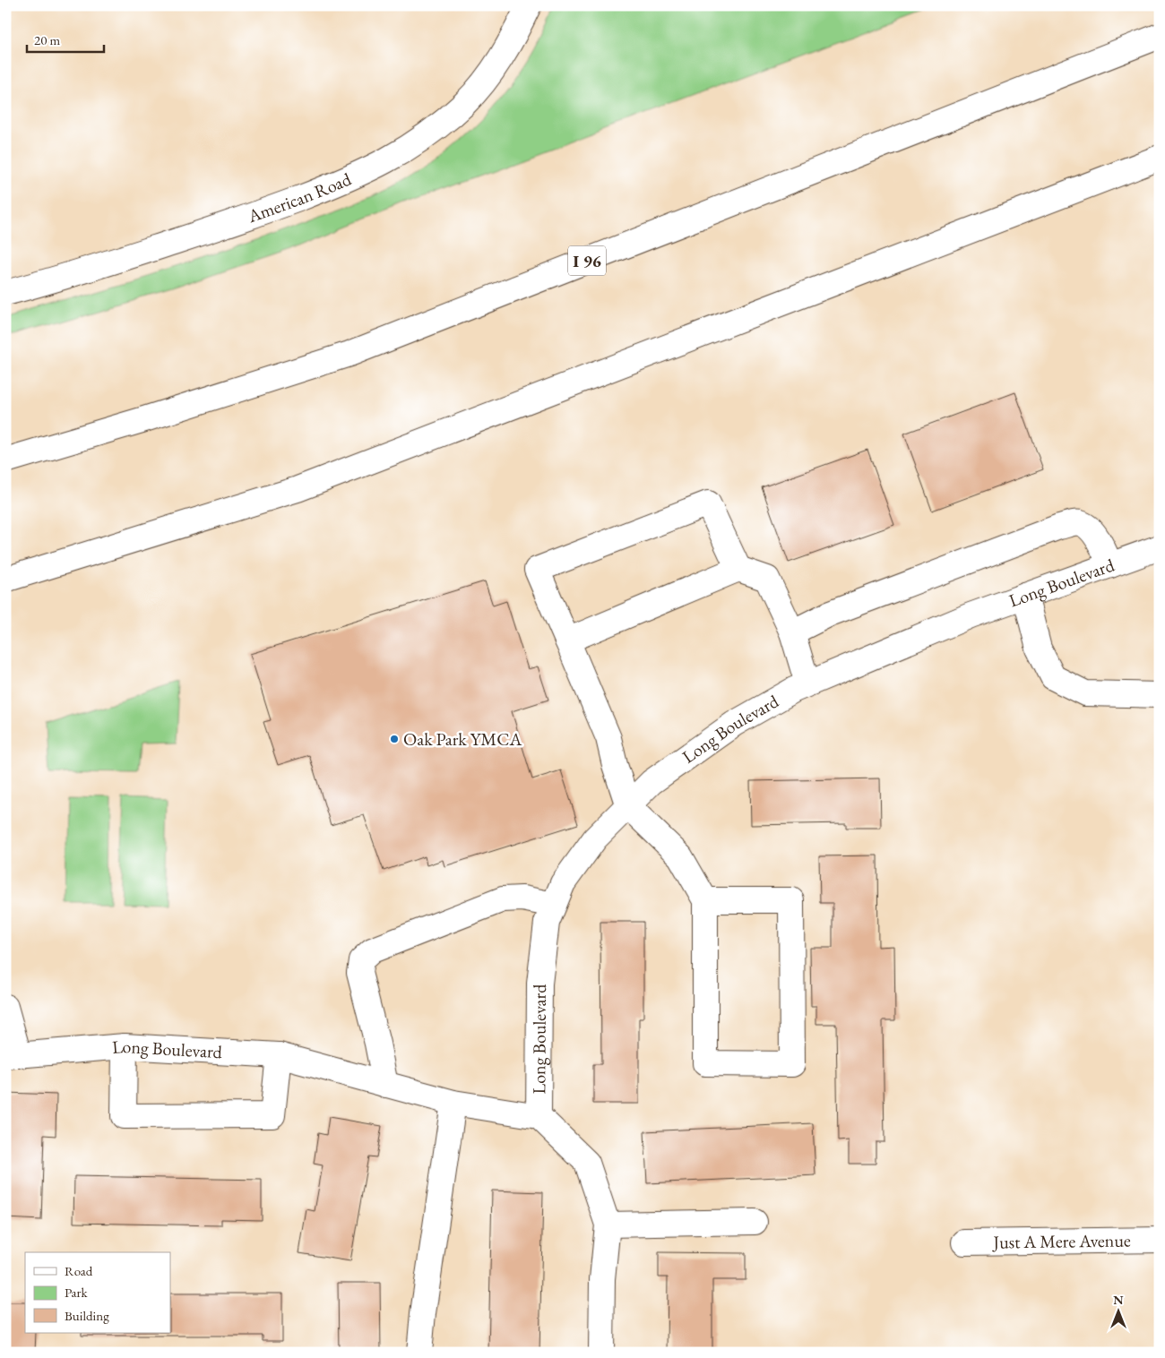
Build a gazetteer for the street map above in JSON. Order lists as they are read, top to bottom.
{
  "streets": {
    "main road": [
      "American Road",
      "I 96",
      "Long Boulevard",
      "Just A Mere Avenue"
    ]
  },
  "places": ["Oak Park YMCA"],
  "legend": ["Road", "Park", "Building"],
  "scale_bar": "20 m",
  "north": "top"
}
